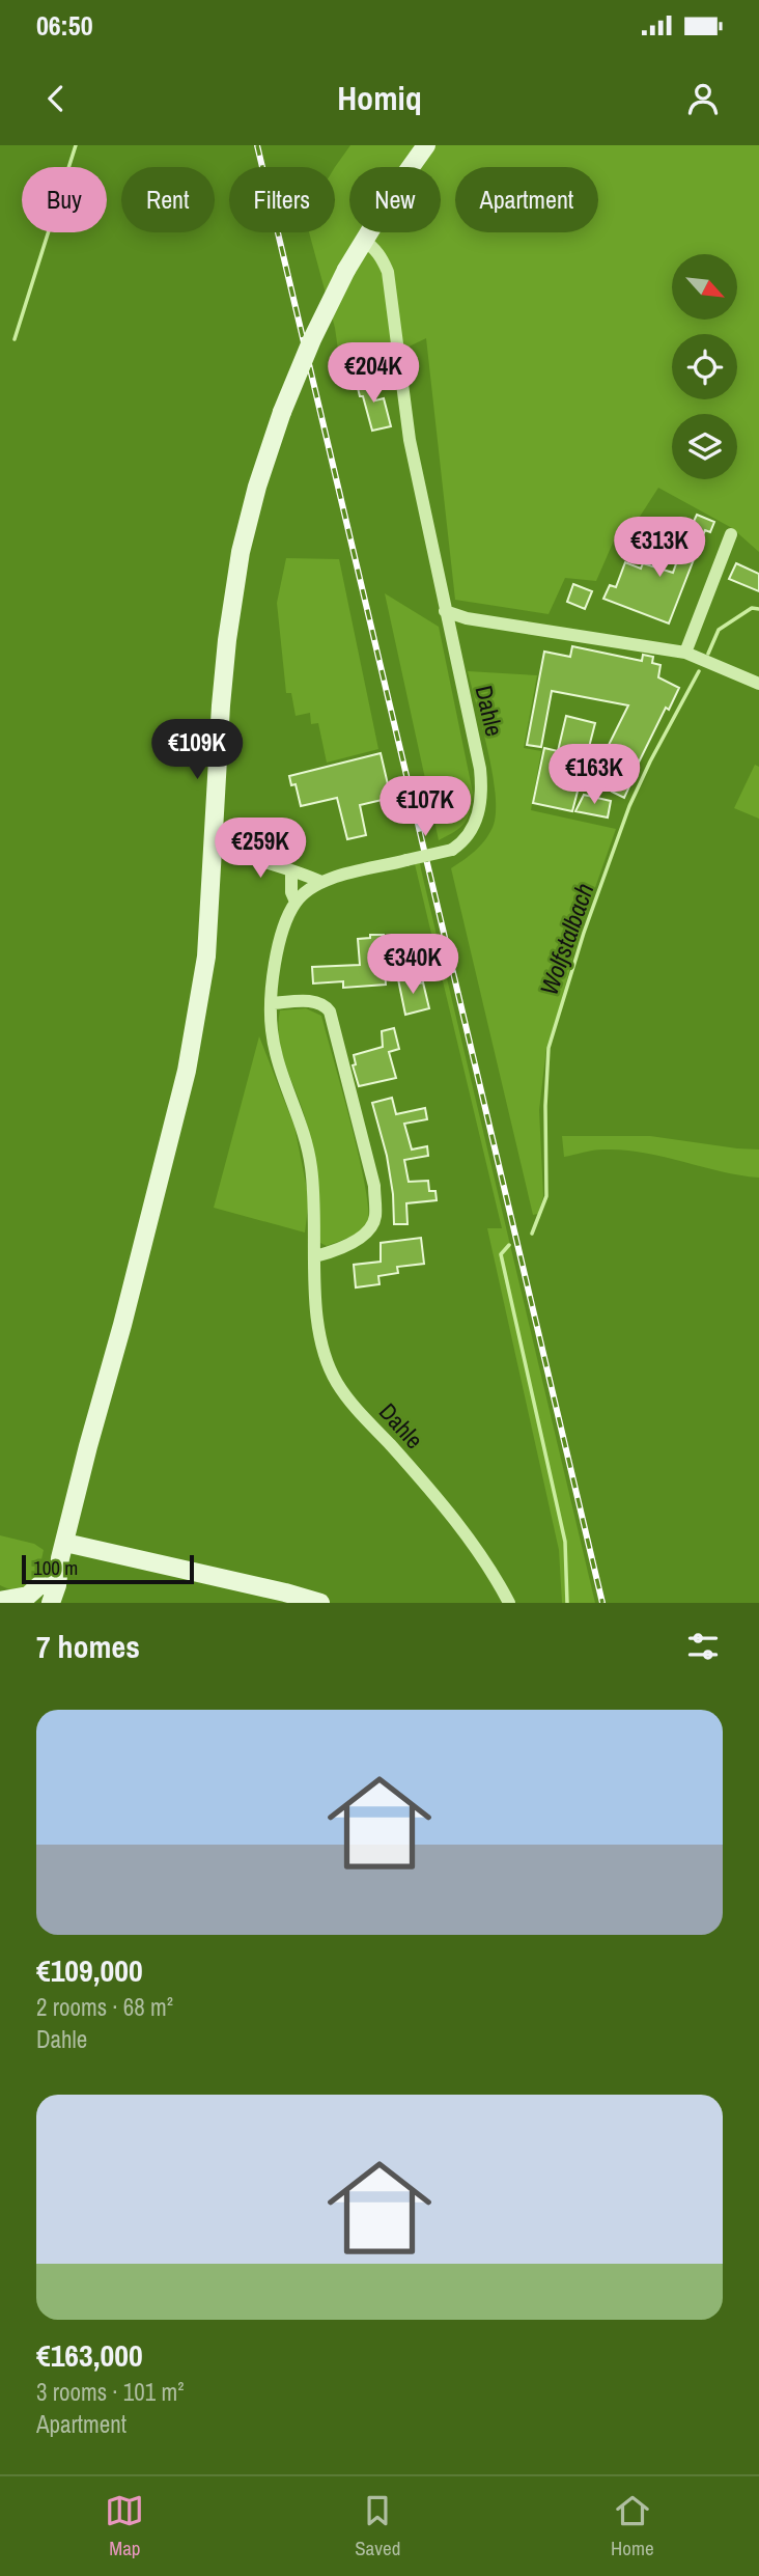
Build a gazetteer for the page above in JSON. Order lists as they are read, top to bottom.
{
  "streets": {
    "street": ["Dahle"]
  },
  "water": ["Wolfstalbach"],
  "scale_bar": "100 m",
  "north": "bottom right",
  "page": {
    "status": "06:50",
    "header": "Homiq",
    "chip": [
      "Buy",
      "Rent",
      "Filters",
      "New",
      "Apartment"
    ],
    "price": [
      "€204K",
      "€313K",
      "€109K",
      "€163K",
      "€107K",
      "€259K",
      "€340K"
    ],
    "scale": "100 m",
    "heading": "7 homes",
    "list": [
      {
        "name": "€109,000",
        "note": "2 rooms · 68 m² · Dahle"
      },
      {
        "name": "€163,000",
        "note": "3 rooms · 101 m² · Apartment"
      }
    ],
    "tabs": ["Map", "Saved", "Home"]
  }
}
